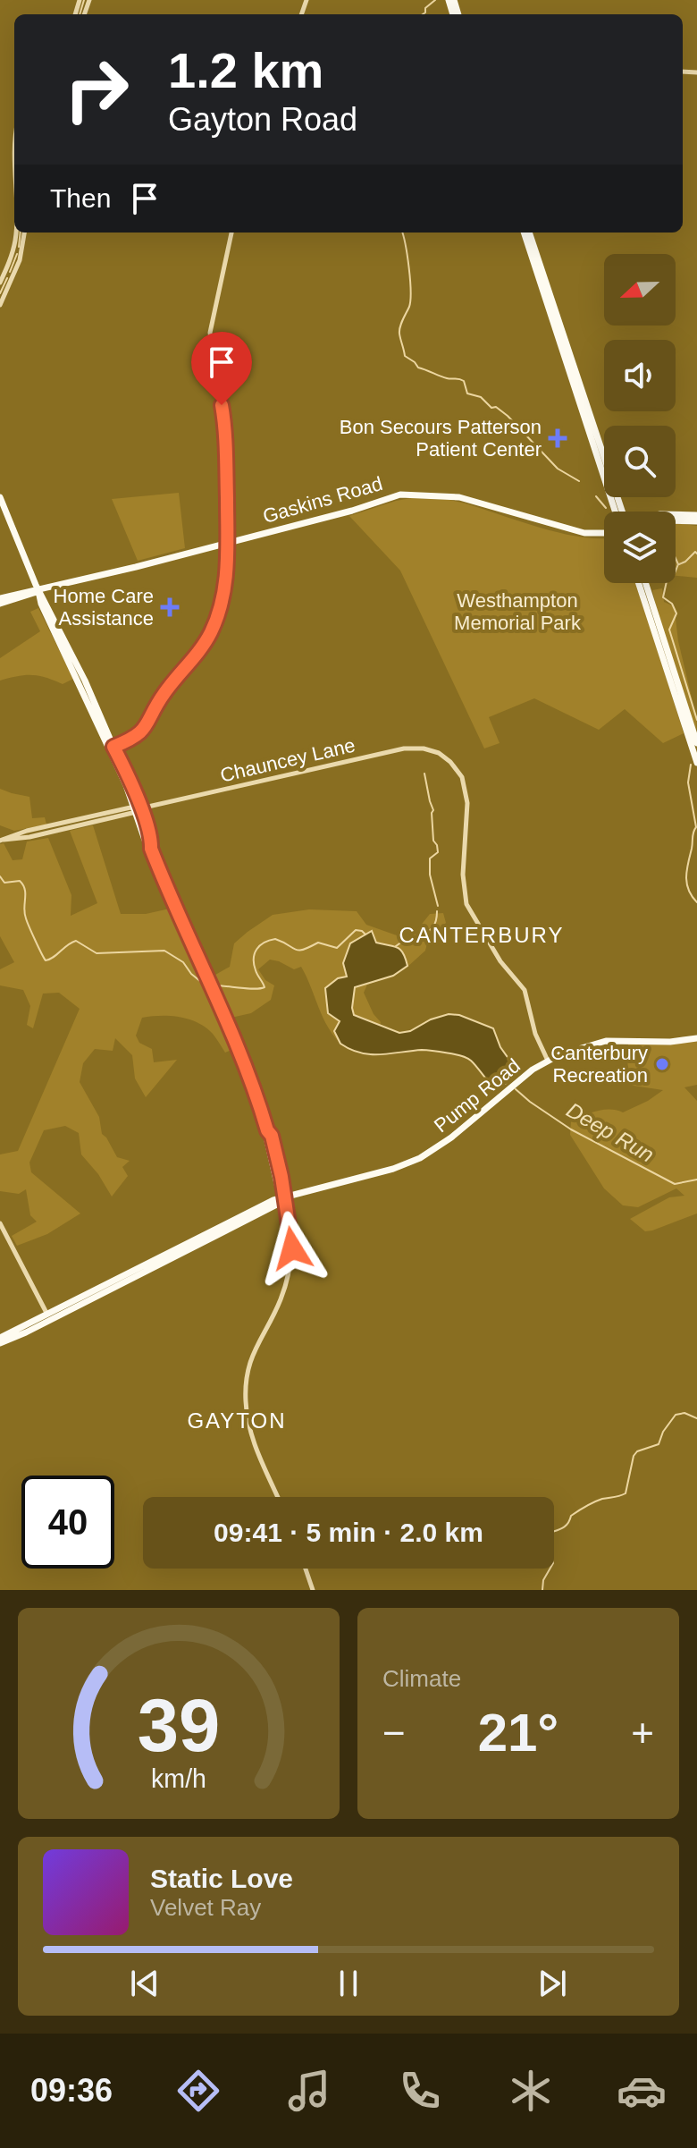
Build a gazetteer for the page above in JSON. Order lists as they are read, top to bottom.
{
  "streets": {
    "main road": ["Gaskins Road", "Pump Road"],
    "street": ["Chauncey Lane"]
  },
  "crossings": [
    ["Chauncey Lane", "Pump Road"]
  ],
  "districts": ["CANTERBURY", "GAYTON"],
  "water": ["Deep Run"],
  "parks": ["Westhampton Memorial Park"],
  "places": {
    "health": ["Bon Secours Patterson Patient Center", "Home Care Assistance"],
    "other": ["Canterbury Recreation"]
  },
  "north": "left",
  "page": {
    "turn": ["1.2 km", "Gayton Road"],
    "then": "Then",
    "limit": "40",
    "trip": "09:41 · 5 min · 2.0 km",
    "tile": "Climate",
    "heat": ["−", "21°", "+"],
    "song": ["Static Love", "Velvet Ray"],
    "tabs": "09:36",
    "gauge": ["39", "km/h"]
  }
}
